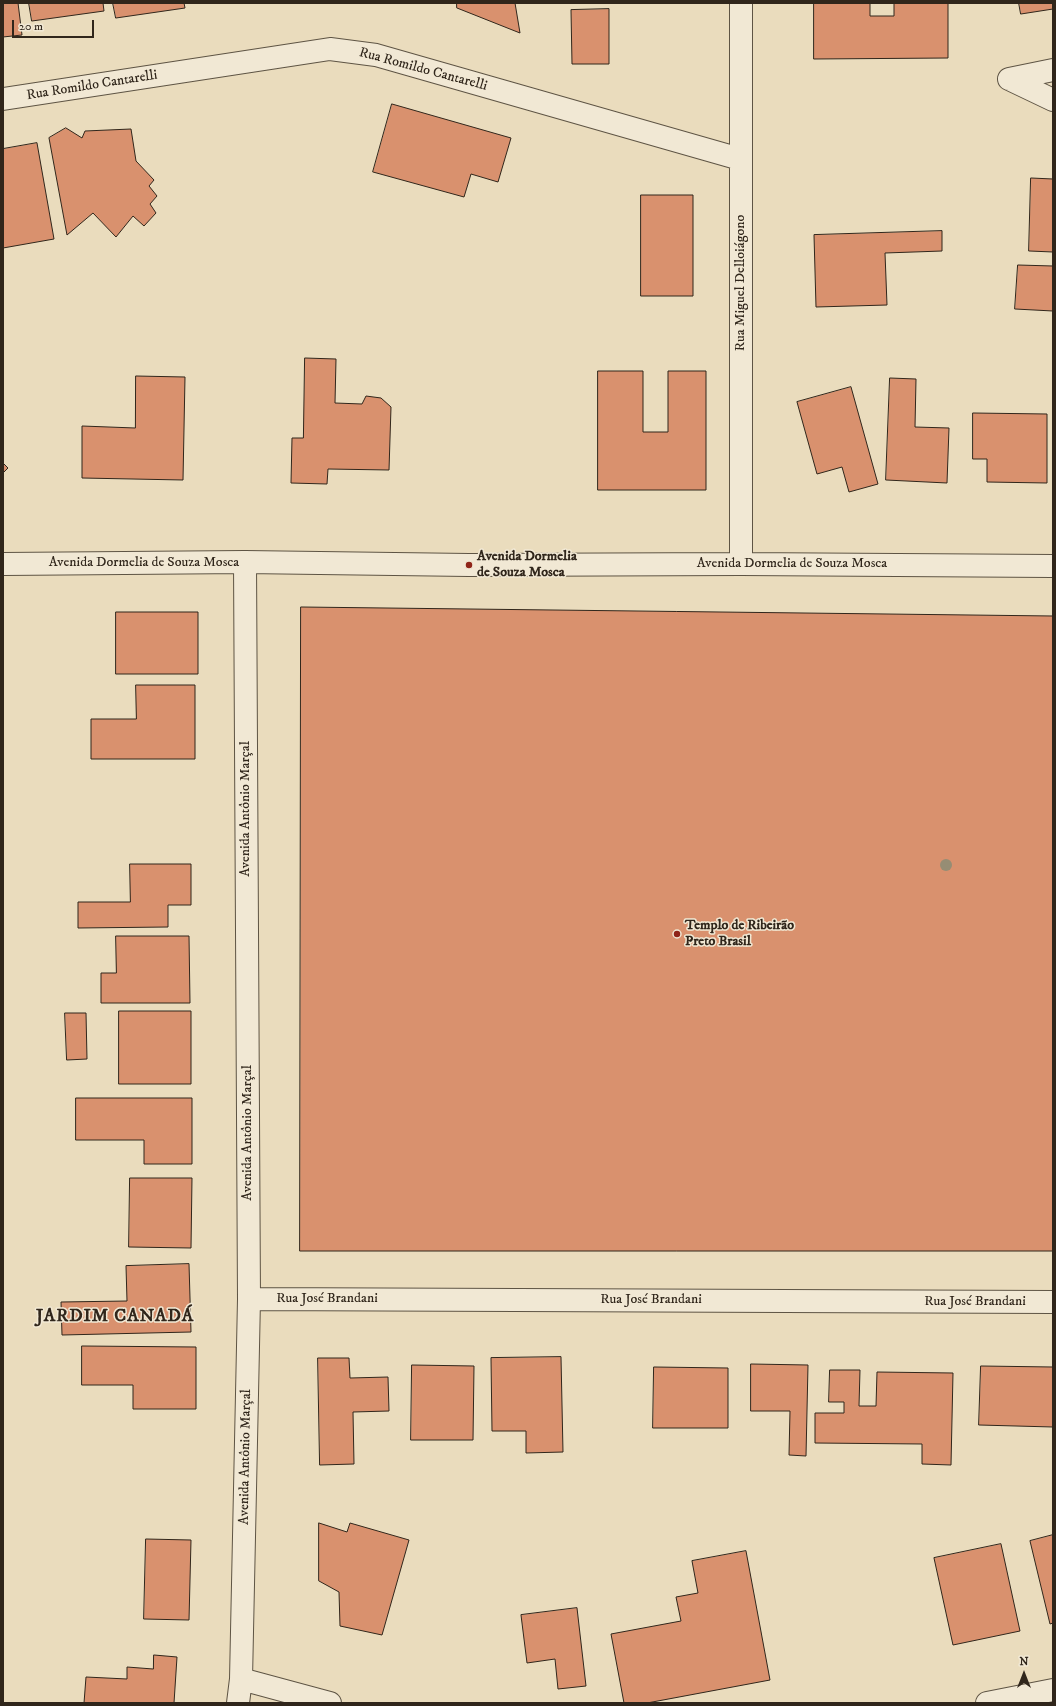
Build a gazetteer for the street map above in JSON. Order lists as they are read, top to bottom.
{
  "streets": {
    "street": [
      "Rua Romildo Cantarelli",
      "Rua Miguel Delloiágono",
      "Avenida Dormelia de Souza Mosca",
      "Avenida Antônio Marçal",
      "Rua José Brandani"
    ]
  },
  "crossings": [
    ["Rua Romildo Cantarelli", "Rua Miguel Delloiágono"],
    ["Rua Miguel Delloiágono", "Avenida Dormelia de Souza Mosca"],
    ["Avenida Dormelia de Souza Mosca", "Avenida Antônio Marçal"],
    ["Avenida Antônio Marçal", "Rua José Brandani"]
  ],
  "districts": ["JARDIM CANADÁ"],
  "places": ["Avenida Dormelia de Souza Mosca", "Templo de Ribeirão Preto Brasil"],
  "scale_bar": "20 m",
  "north": "top"
}
